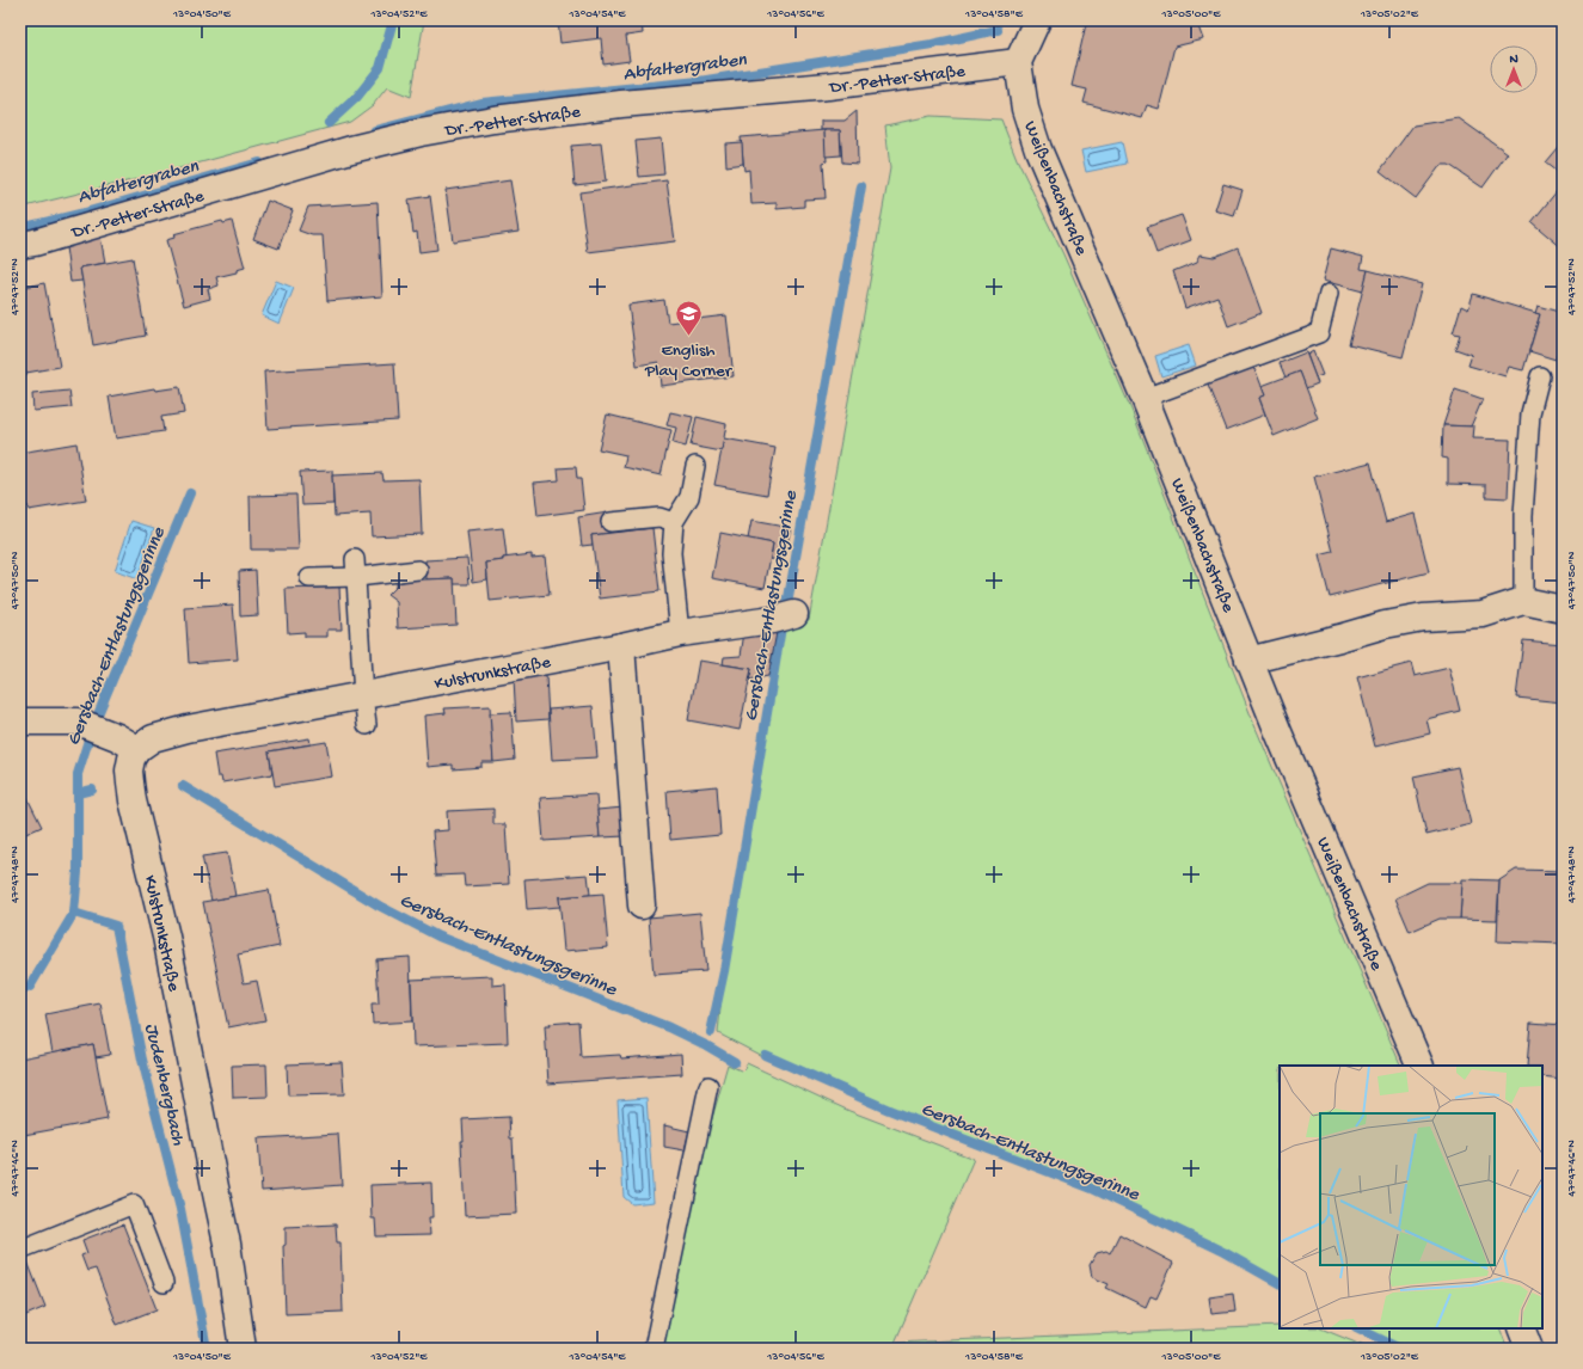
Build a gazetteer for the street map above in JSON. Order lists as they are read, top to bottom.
{
  "streets": {
    "street": ["Dr.-Petter-Straße", "Weißenbachstraße", "Kulstrunkstraße"]
  },
  "crossings": [
    ["Dr.-Petter-Straße", "Weißenbachstraße"]
  ],
  "water": ["Abfaltergraben", "Gersbach-Entlastungsgerinne", "Judenbergbach"],
  "places": {
    "school or university": ["English Play Corner"]
  },
  "north": "top",
  "coordinates": [
    "13°04'50\"E",
    "13°04'52\"E",
    "13°04'54\"E",
    "13°04'56\"E",
    "13°04'58\"E",
    "13°05'00\"E",
    "13°05'02\"E",
    "47°47'52\"N",
    "47°47'50\"N",
    "47°47'48\"N",
    "47°47'46\"N"
  ]
}
